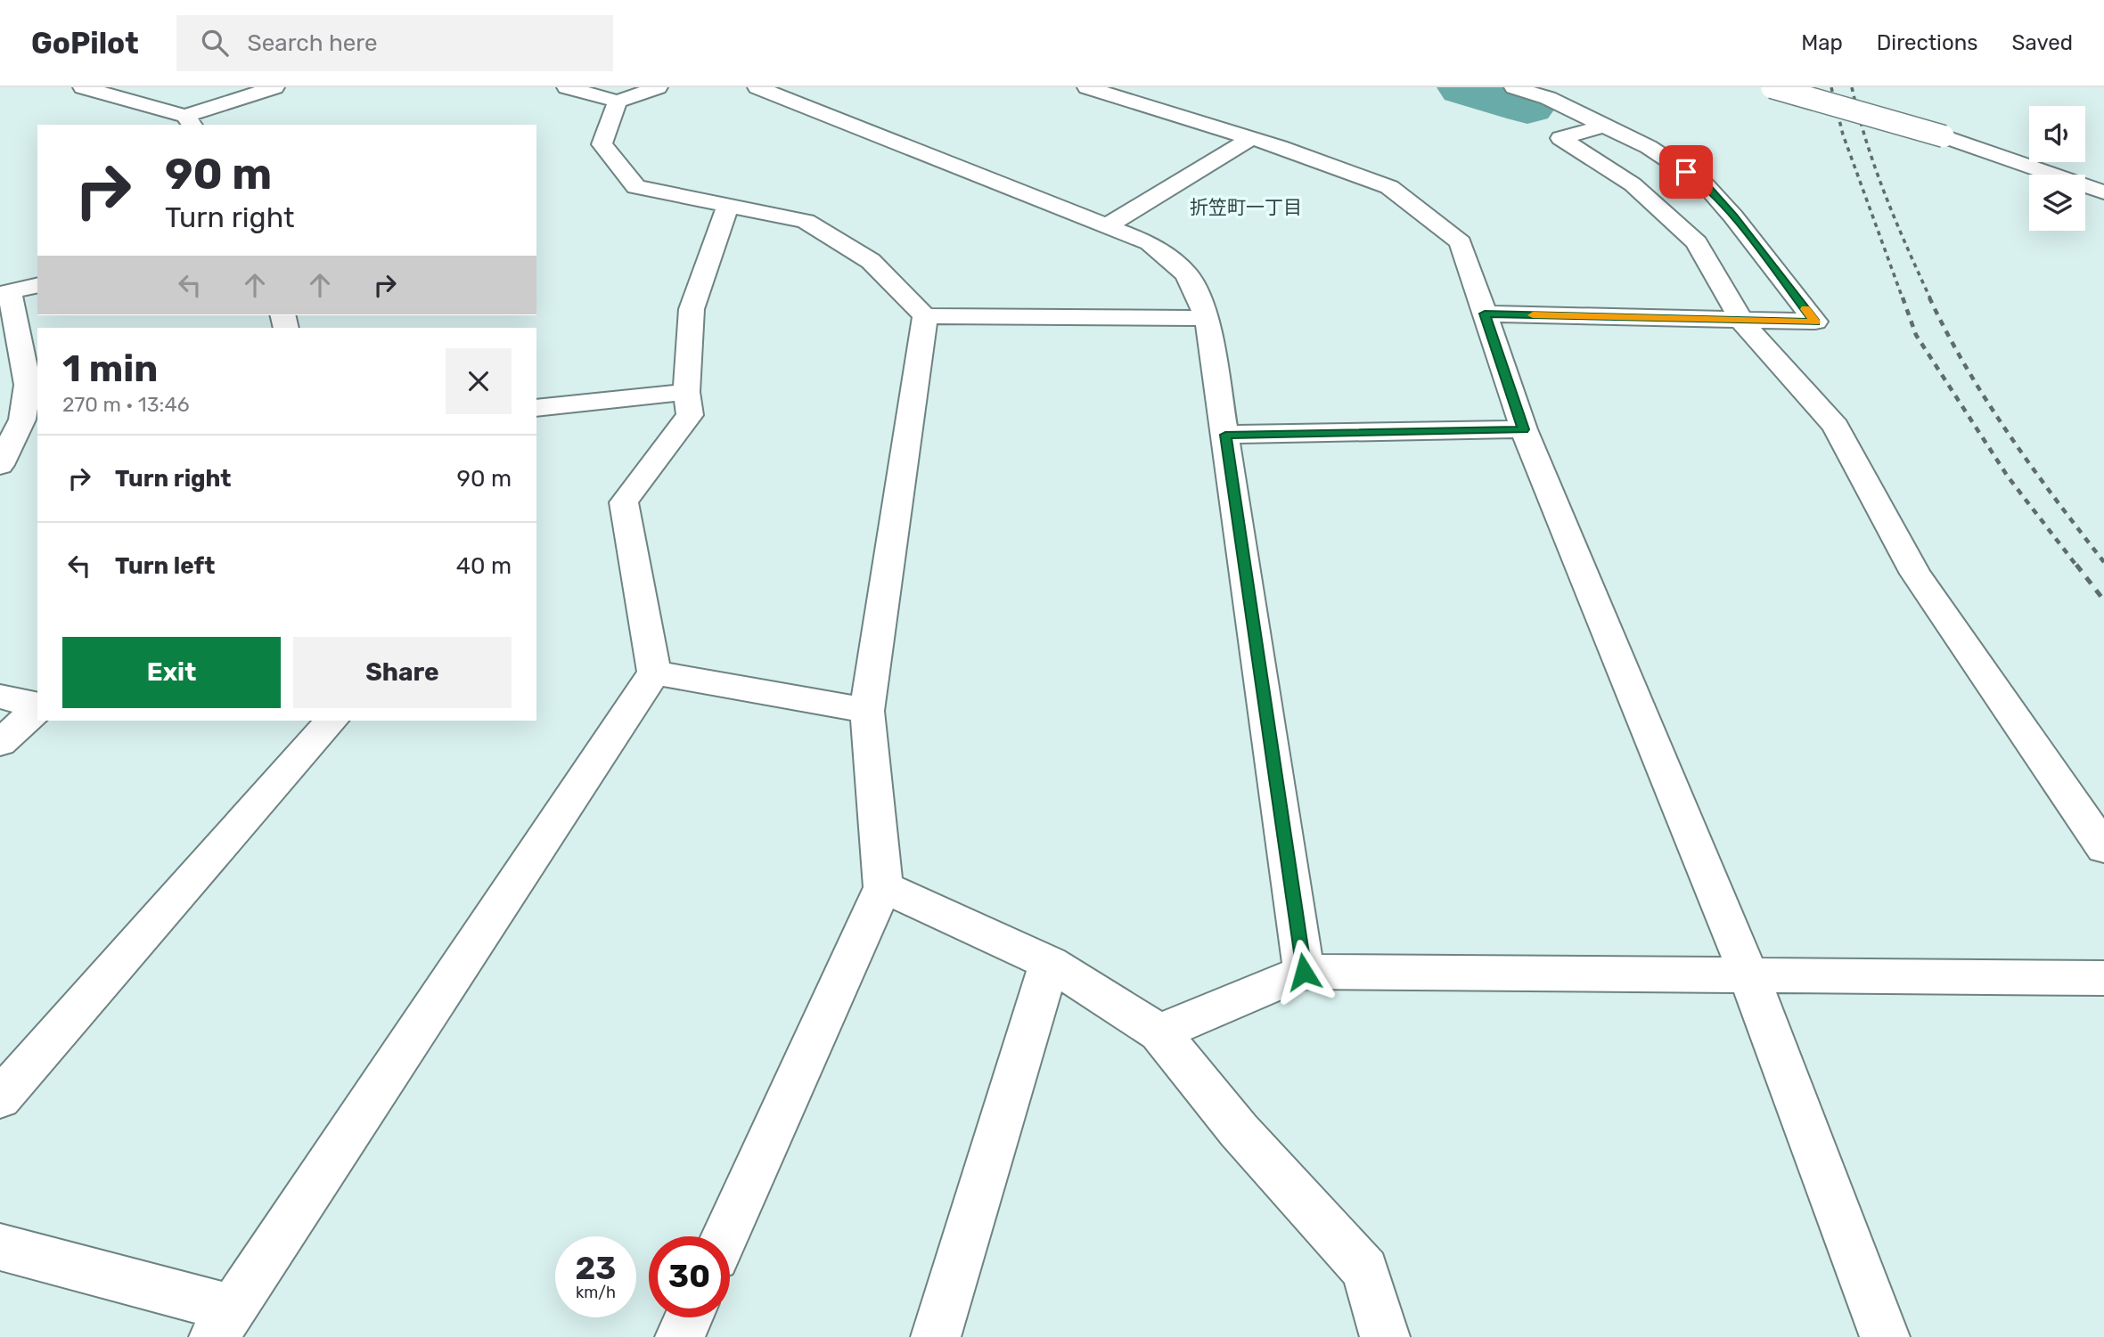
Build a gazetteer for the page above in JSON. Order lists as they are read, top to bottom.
{
  "districts": ["折笠町一丁目"],
  "page": {
    "header": "GoPilot",
    "search": "Search here",
    "nav": ["Map", "Directions", "Saved"],
    "turn": ["90 m", "Turn right"],
    "heading": ["1 min", "270 m · 13:46"],
    "list": [
      {
        "name": "Turn right",
        "value": "90 m"
      },
      {
        "name": "Turn left",
        "value": "40 m"
      }
    ],
    "buttons": ["Exit", "Share"],
    "speed": "23 km/h",
    "limit": "30"
  }
}
